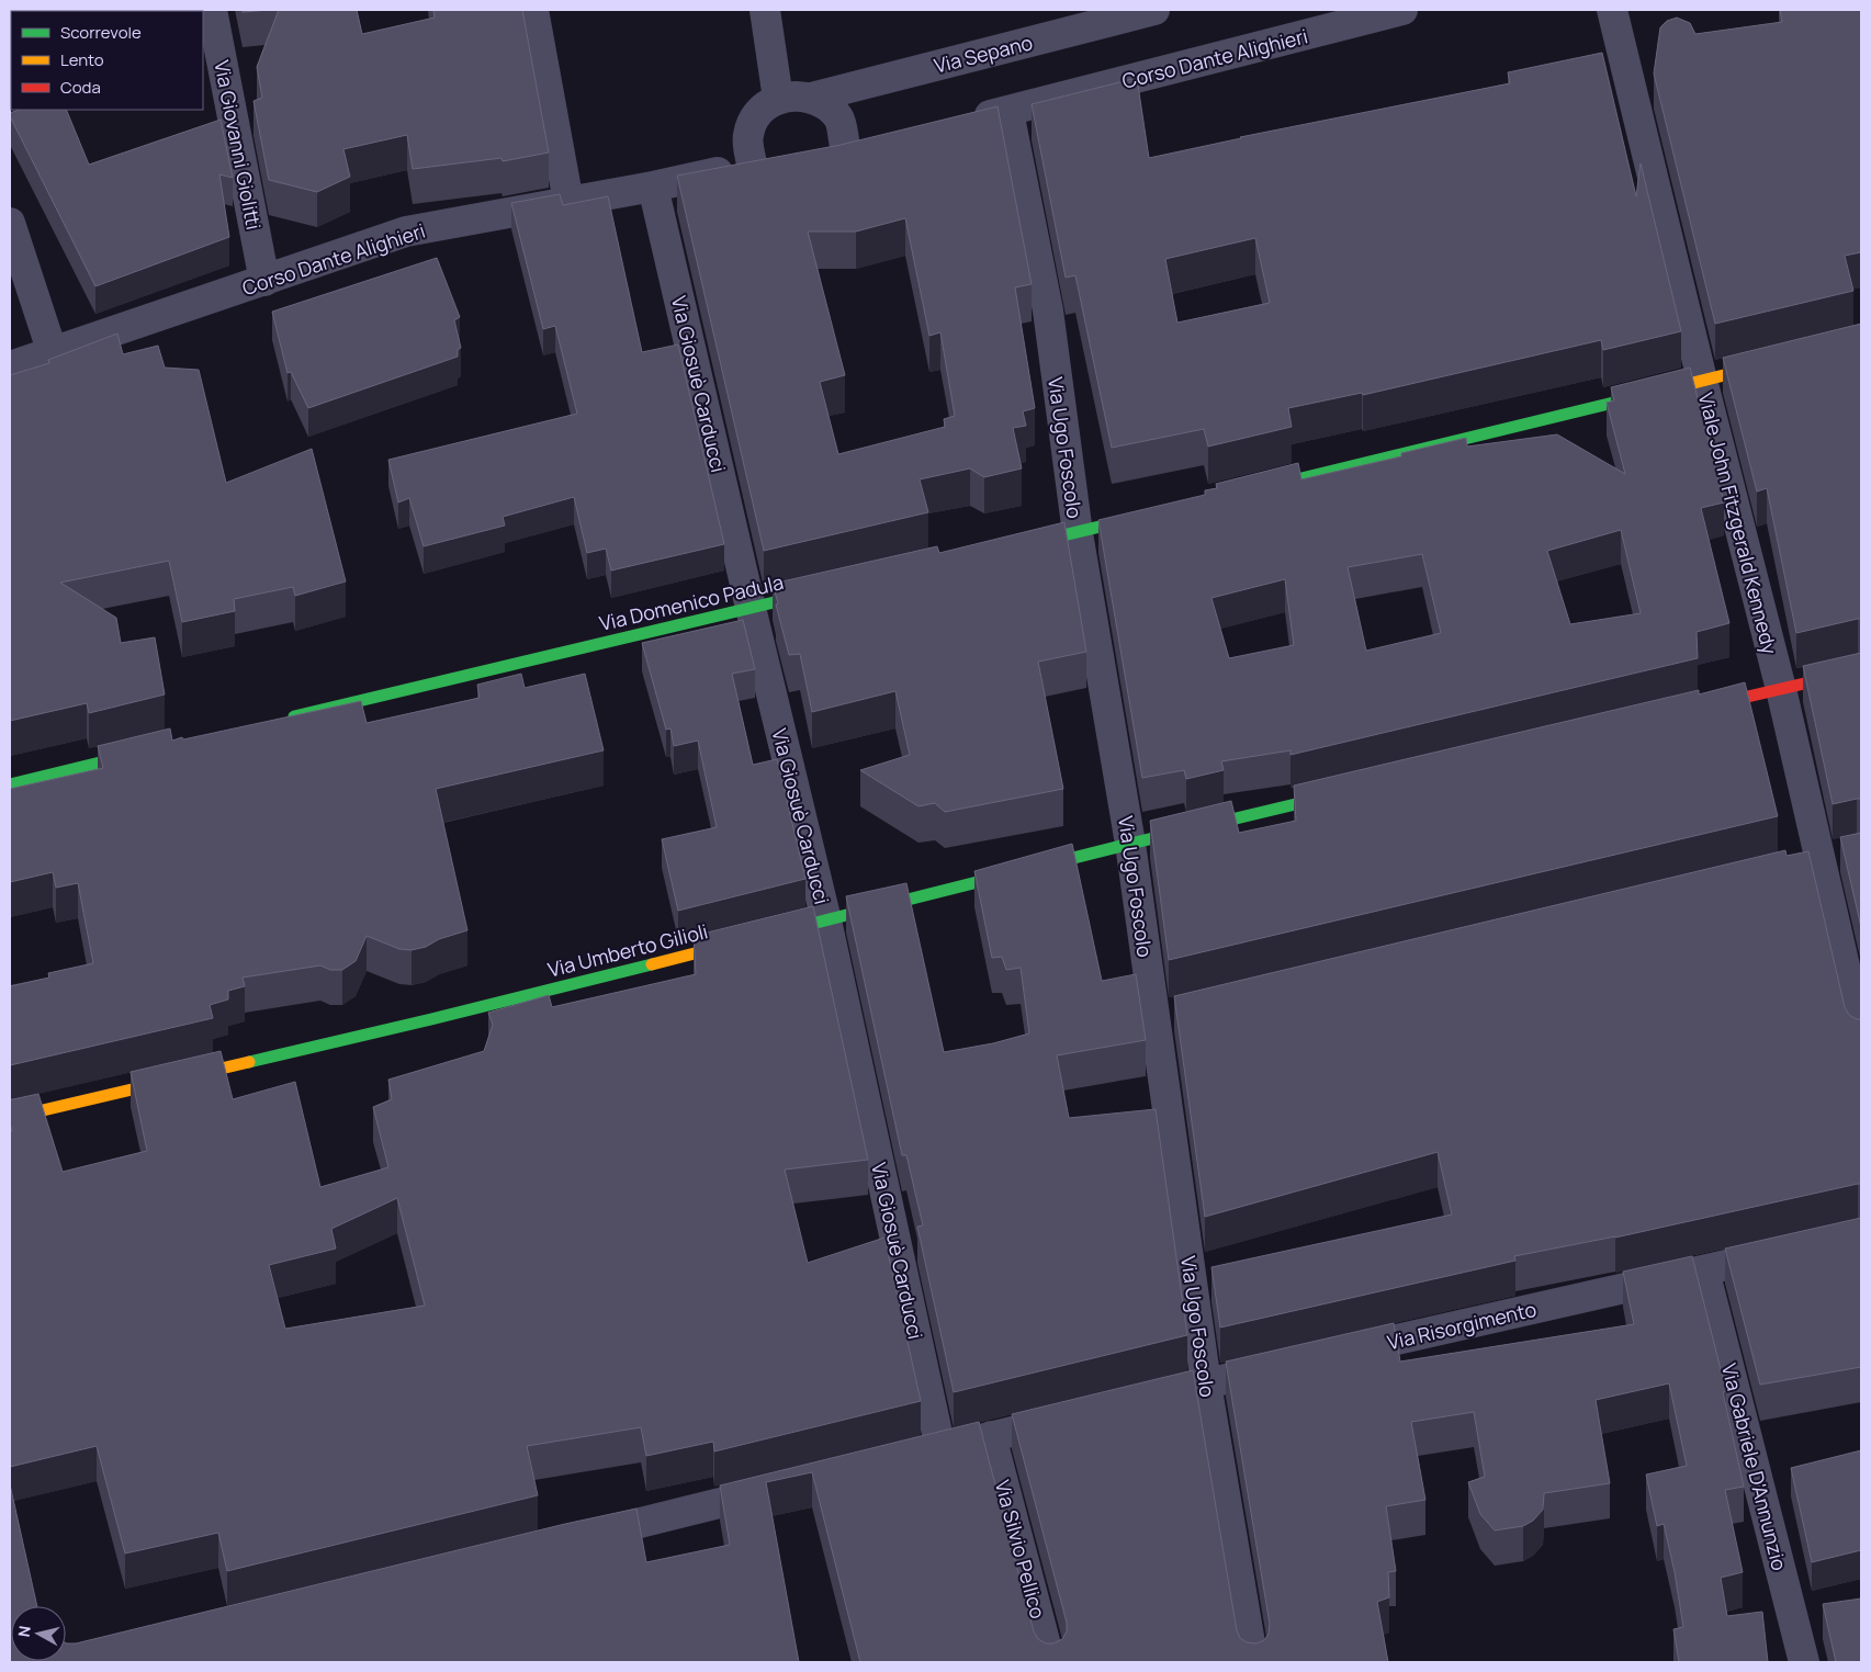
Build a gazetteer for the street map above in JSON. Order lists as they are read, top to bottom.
{
  "streets": {
    "street": [
      "Via Sepano",
      "Corso Dante Alighieri",
      "Via Giovanni Giolitti",
      "Via Giosuè Carducci",
      "Via Ugo Foscolo",
      "Viale John Fitzgerald Kennedy",
      "Via Domenico Padula",
      "Via Umberto Gilioli",
      "Via Risorgimento",
      "Via Gabriele D'Annunzio",
      "Via Silvio Pellico"
    ]
  },
  "crossings": [
    ["Corso Dante Alighieri", "Via Giovanni Giolitti"],
    ["Corso Dante Alighieri", "Via Giosuè Carducci"],
    ["Corso Dante Alighieri", "Via Ugo Foscolo"],
    ["Via Giosuè Carducci", "Via Domenico Padula"],
    ["Via Giosuè Carducci", "Via Silvio Pellico"],
    ["Via Risorgimento", "Via Gabriele D'Annunzio"]
  ],
  "legend": ["Scorrevole", "Lento", "Coda"],
  "north": "left"
}
